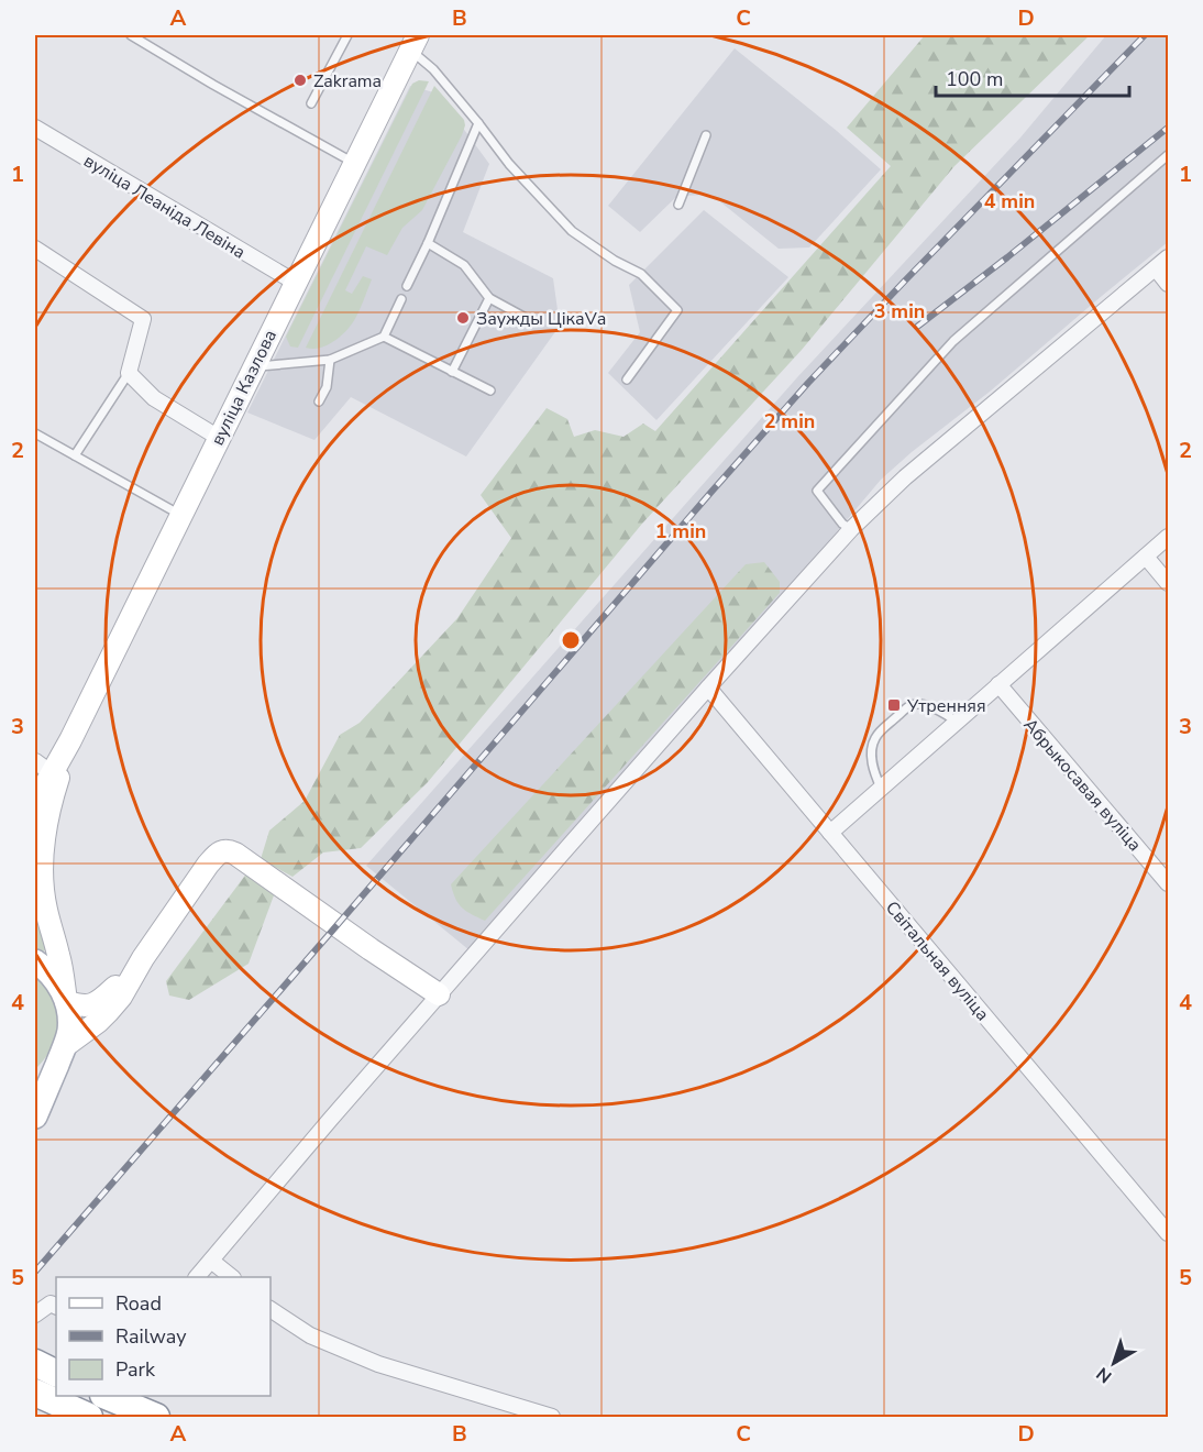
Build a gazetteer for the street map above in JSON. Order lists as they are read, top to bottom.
{
  "streets": {
    "main road": ["вуліца Казлова"],
    "street": ["вуліца Леаніда Левіна", "Абрыкосавая вуліца", "Світальная вуліца"]
  },
  "crossings": [
    ["вуліца Леаніда Левіна", "вуліца Казлова"]
  ],
  "places": {
    "other": ["Zakrama", "Заужды ЦікаVа"],
    "transit": ["Утренняя"]
  },
  "legend": ["Road", "Railway", "Park"],
  "scale_bar": "100 m",
  "north": "bottom left",
  "grid": {
    "columns": [
      "A",
      "B",
      "C",
      "D"
    ],
    "rows": [
      "1",
      "2",
      "3",
      "4",
      "5"
    ]
  },
  "rings": [
    "4 min",
    "3 min",
    "2 min",
    "1 min"
  ]
}
